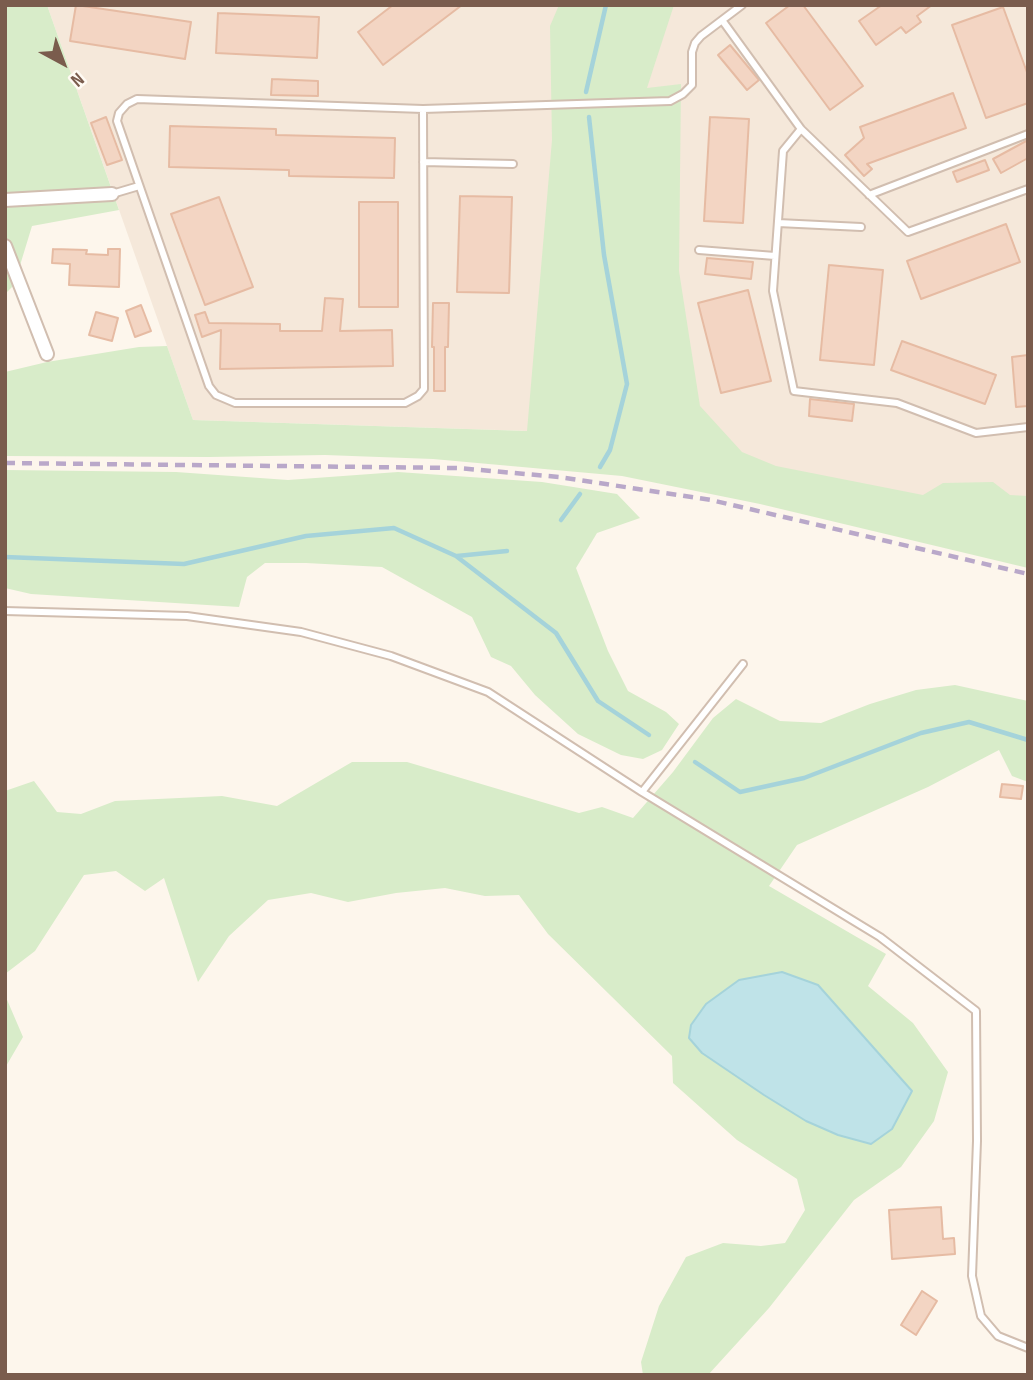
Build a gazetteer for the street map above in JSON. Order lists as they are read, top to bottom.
{
  "north": "bottom right"
}
